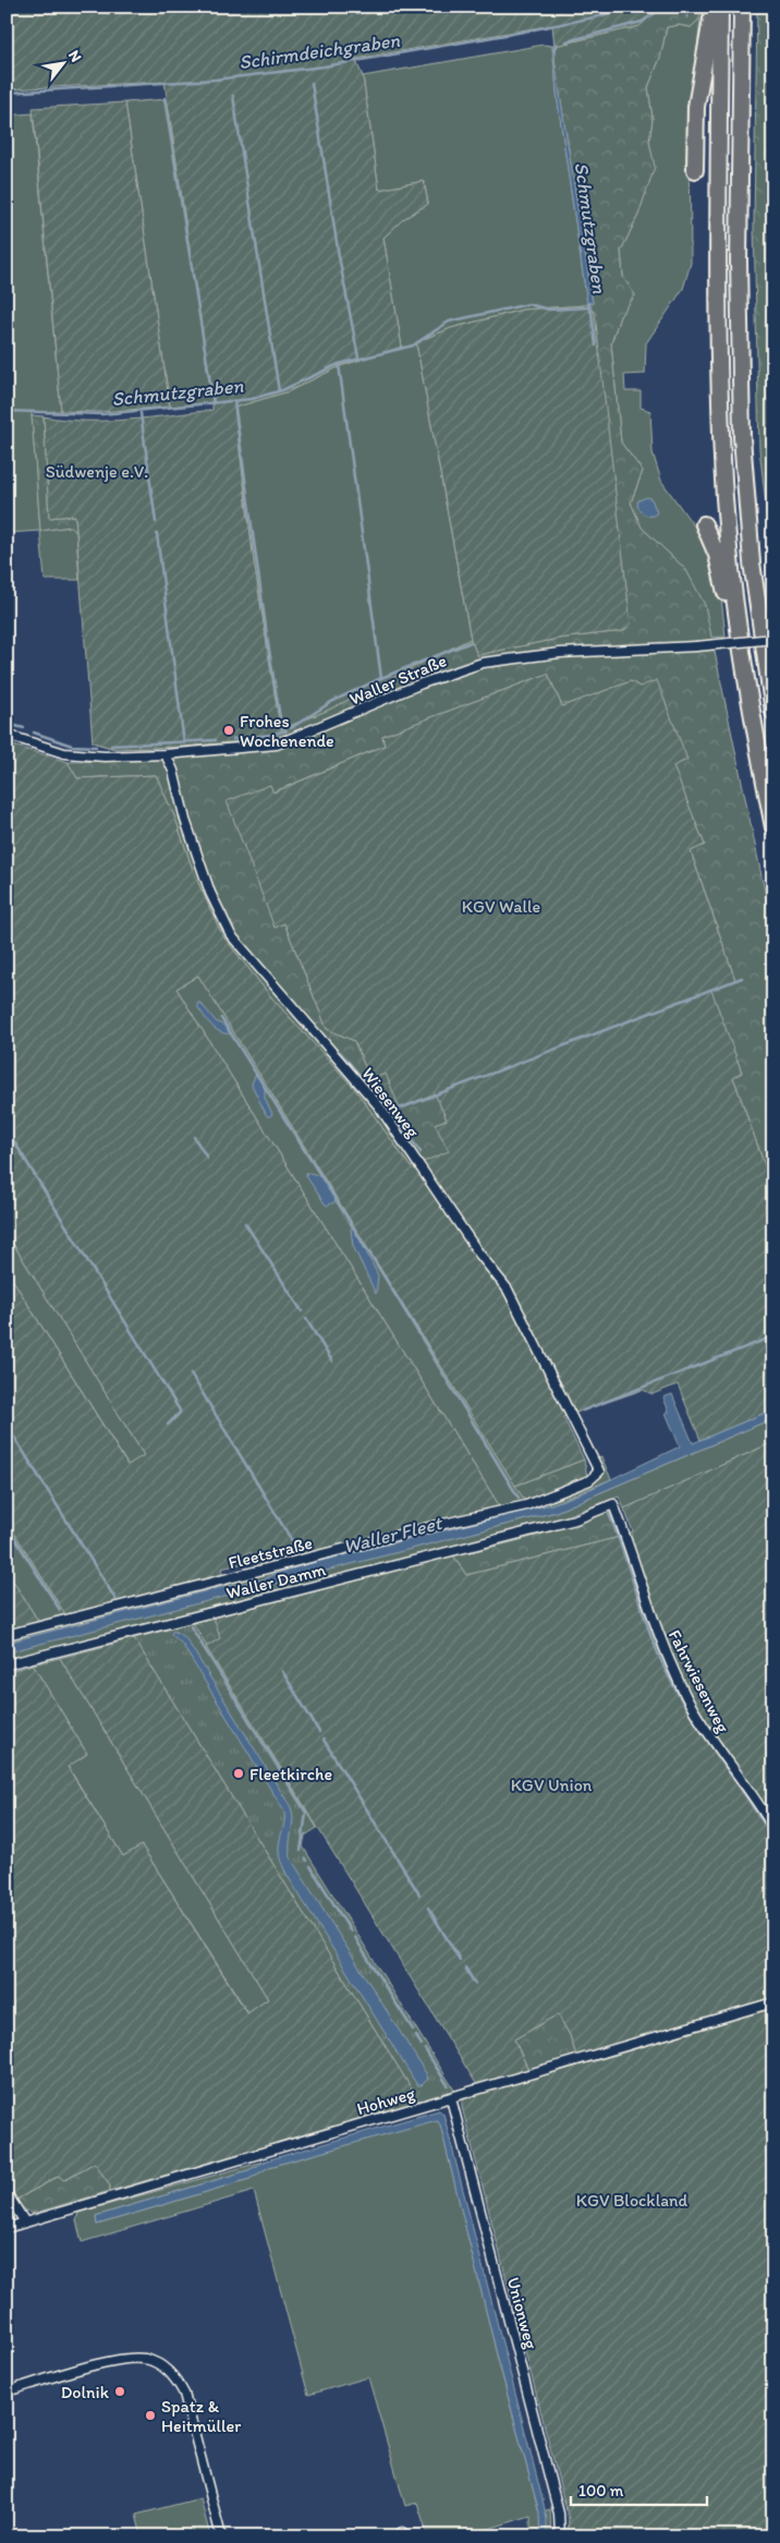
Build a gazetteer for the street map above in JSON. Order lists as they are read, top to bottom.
{
  "streets": {
    "street": [
      "Waller Straße",
      "Wiesenweg",
      "Fleetstraße",
      "Waller Damm",
      "Fahrwiesenweg",
      "Hohweg",
      "Unionweg"
    ]
  },
  "crossings": [
    ["Waller Straße", "Wiesenweg"],
    ["Wiesenweg", "Fleetstraße"],
    ["Waller Damm", "Fahrwiesenweg"],
    ["Hohweg", "Unionweg"]
  ],
  "water": ["Schirmdeichgraben", "Schmutzgraben", "Waller Fleet"],
  "parks": [
    "Südwenje e.V.",
    "KGV Walle",
    "KGV Union",
    "KGV Blockland"
  ],
  "places": [
    "Frohes Wochenende",
    "Fleetkirche",
    "Dolnik",
    "Spatz & Heitmüller"
  ],
  "scale_bar": "100 m",
  "north": "top right"
}
